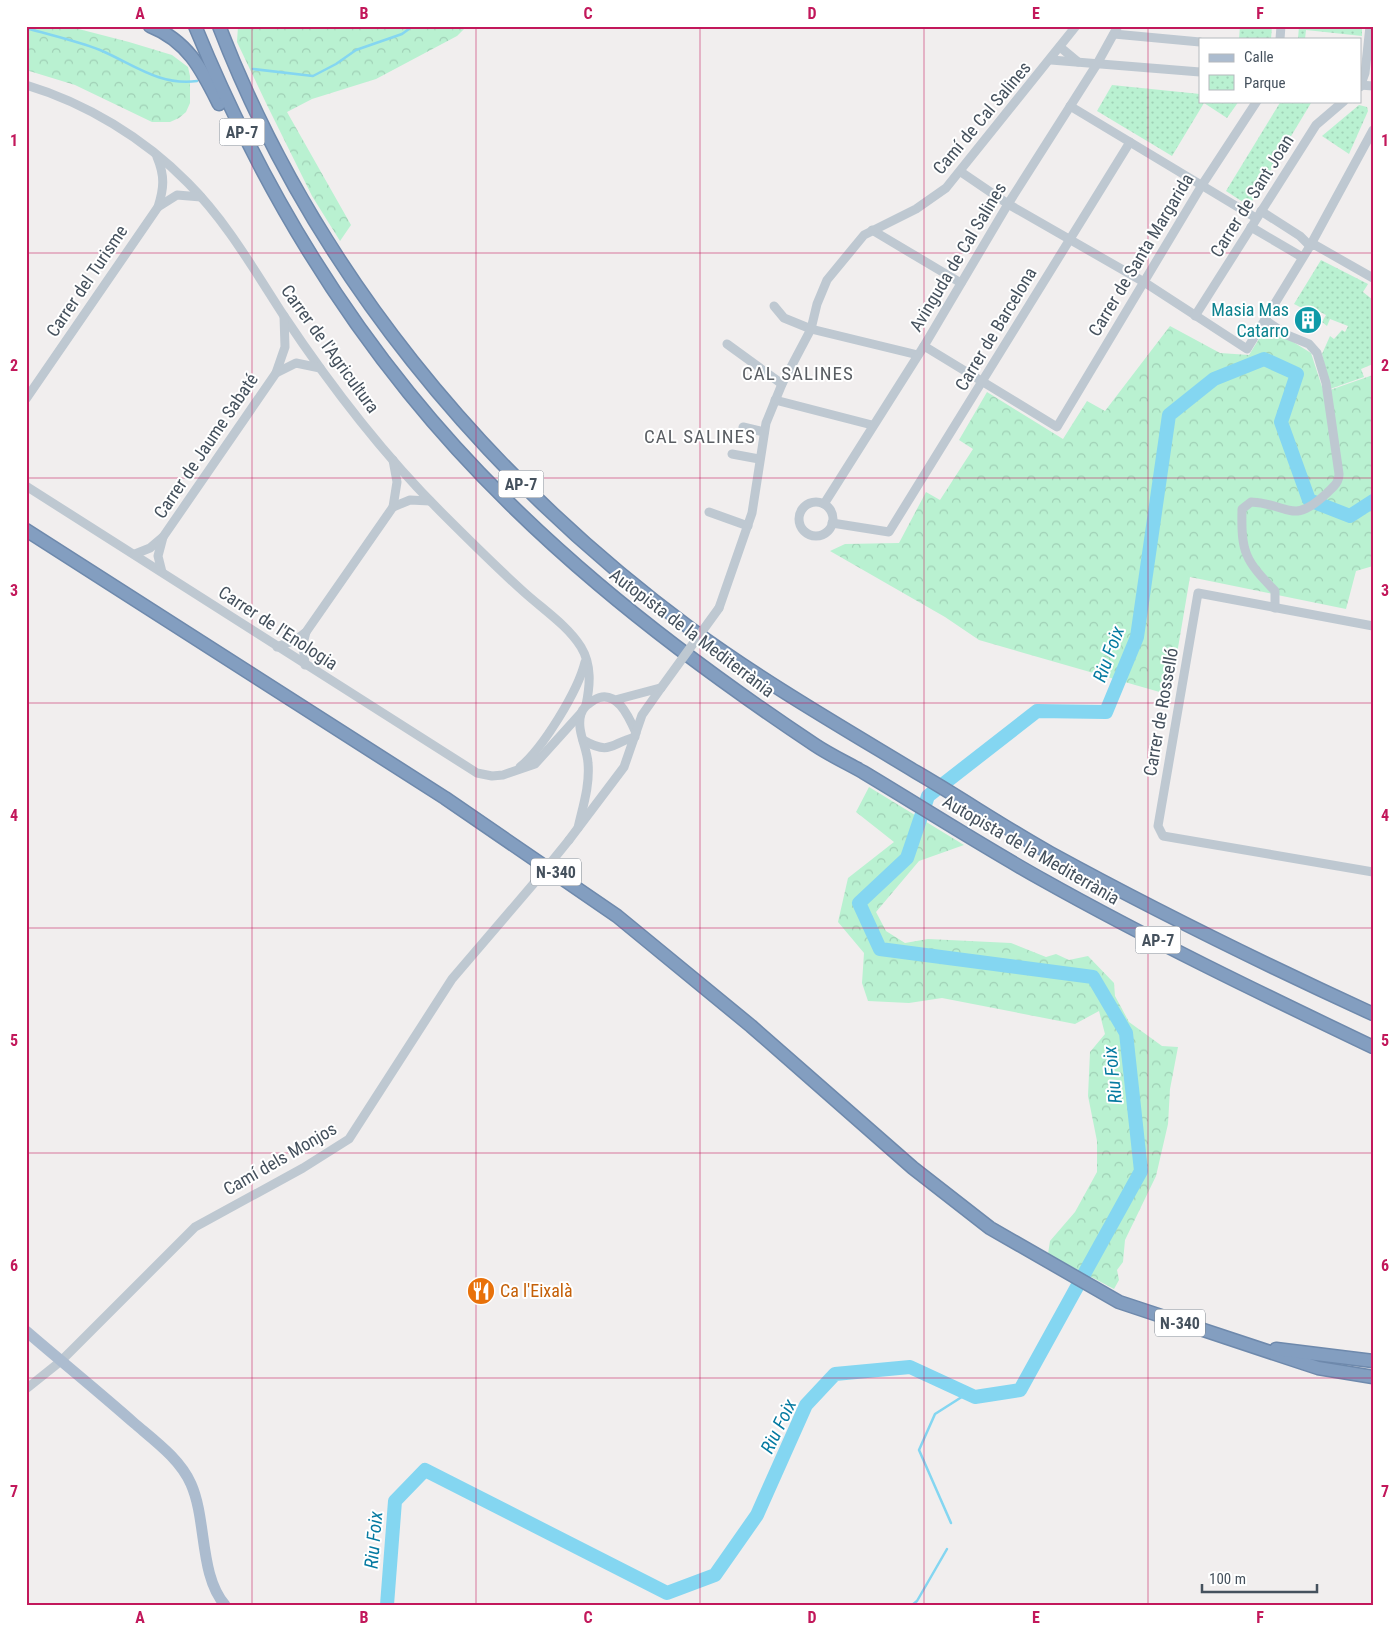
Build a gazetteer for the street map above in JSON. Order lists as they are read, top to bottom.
{
  "streets": {
    "highway": ["AP-7", "Autopista de la Mediterrània", "N-340"],
    "street": [
      "Camí de Cal Salines",
      "Carrer de Sant Joan",
      "Carrer de Santa Margarida",
      "Avinguda de Cal Salines",
      "Carrer del Turisme",
      "Carrer de Barcelona",
      "Carrer de l'Agricultura",
      "Carrer de Jaume Sabaté",
      "Carrer de l'Enologia",
      "Carrer de Rosselló",
      "Camí dels Monjos"
    ]
  },
  "crossings": [
    ["Camí de Cal Salines", "Carrer de l'Agricultura"],
    ["Camí de Cal Salines", "Carrer de l'Enologia"],
    ["Camí de Cal Salines", "Camí dels Monjos"],
    ["Carrer de Santa Margarida", "Carrer de Barcelona"],
    ["Avinguda de Cal Salines", "Carrer de Barcelona"],
    ["Carrer del Turisme", "Carrer de l'Agricultura"],
    ["Carrer de l'Agricultura", "Carrer de Jaume Sabaté"],
    ["Carrer de l'Agricultura", "Carrer de l'Enologia"],
    ["Carrer de Jaume Sabaté", "Carrer de l'Enologia"]
  ],
  "districts": ["CAL SALINES", "CAL SALINES"],
  "water": ["Riu Foix"],
  "places": {
    "building": ["Masia Mas Catarro"],
    "restaurant": ["Ca l'Eixalà"]
  },
  "legend": ["Calle", "Parque"],
  "scale_bar": "100 m",
  "grid": {
    "columns": [
      "A",
      "B",
      "C",
      "D",
      "E",
      "F"
    ],
    "rows": [
      "1",
      "2",
      "3",
      "4",
      "5",
      "6",
      "7"
    ]
  }
}
